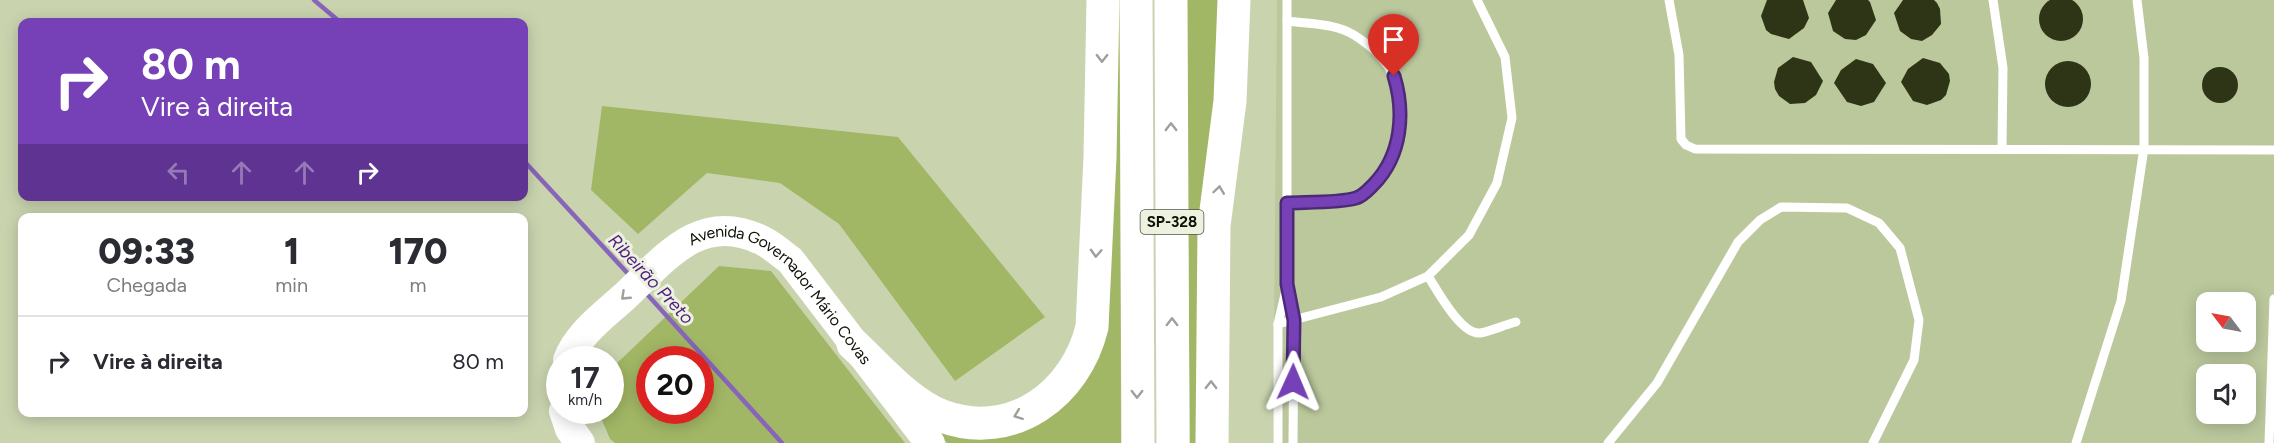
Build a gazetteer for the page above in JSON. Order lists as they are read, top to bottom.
{
  "streets": {
    "highway": ["SP-328"],
    "main road": ["Avenida Governador Mário Covas"]
  },
  "water": ["Ribeirão Preto"],
  "north": "top left",
  "page": {
    "turn": ["80 m", "Vire à direita"],
    "eta": [
      "09:33",
      "Chegada",
      "1",
      "min",
      "170",
      "m"
    ],
    "list": [
      {
        "name": "Vire à direita",
        "value": "80 m"
      }
    ],
    "speed": "17 km/h",
    "limit": "20"
  }
}
